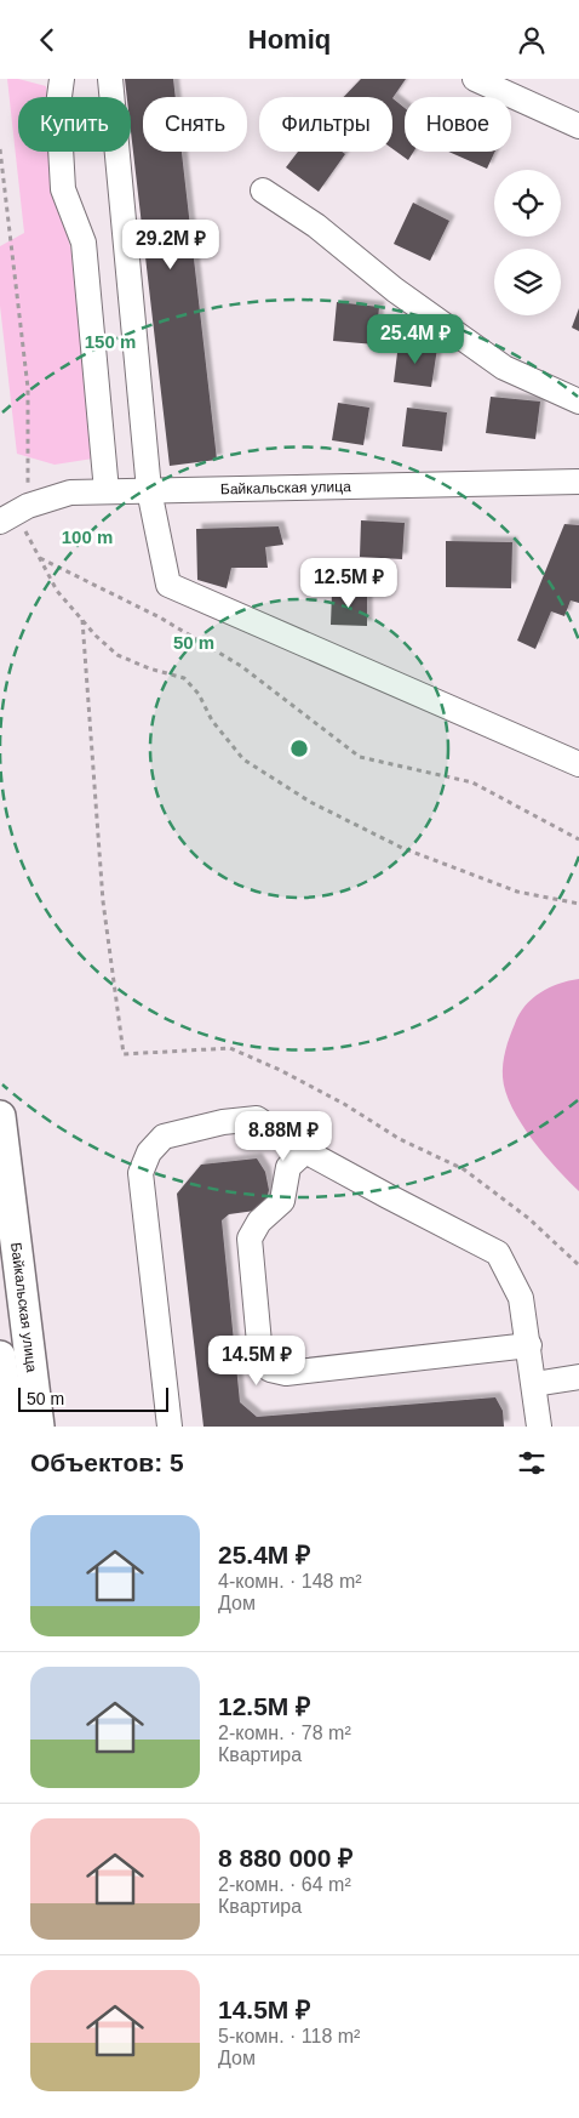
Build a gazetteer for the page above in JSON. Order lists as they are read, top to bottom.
{
  "streets": {
    "main road": ["Байкальская улица"]
  },
  "scale_bar": "50 m",
  "page": {
    "header": "Homiq",
    "chip": [
      "Купить",
      "Снять",
      "Фильтры",
      "Новое"
    ],
    "price": [
      "29.2M ₽",
      "25.4M ₽",
      "12.5M ₽",
      "8.88M ₽",
      "14.5M ₽"
    ],
    "scale": "50 m",
    "heading": "Объектов: 5",
    "list": [
      {
        "name": "25.4M ₽",
        "note": "4-комн. · 148 m² · Дом"
      },
      {
        "name": "12.5M ₽",
        "note": "2-комн. · 78 m² · Квартира"
      },
      {
        "name": "8 880 000 ₽",
        "note": "2-комн. · 64 m² · Квартира"
      },
      {
        "name": "14.5M ₽",
        "note": "5-комн. · 118 m² · Дом"
      }
    ]
  },
  "rings": ["150 m", "100 m", "50 m"]
}
